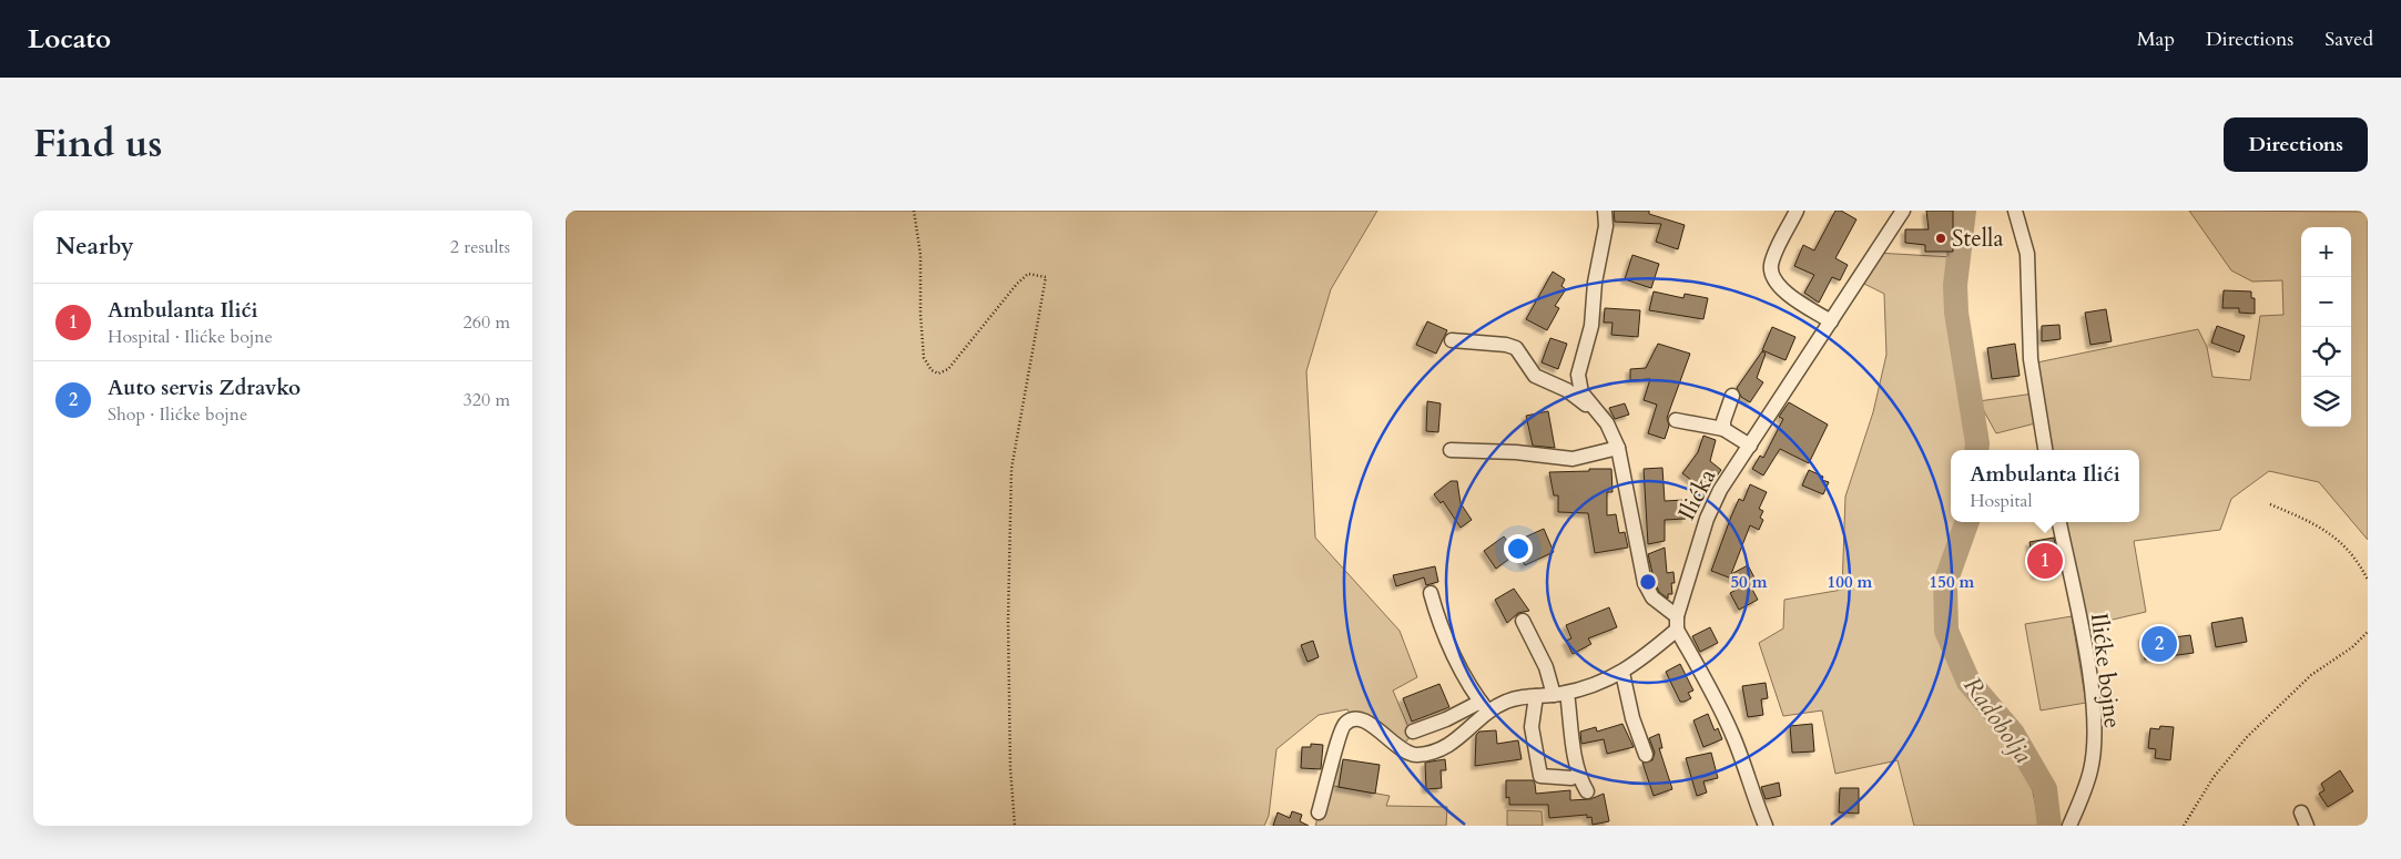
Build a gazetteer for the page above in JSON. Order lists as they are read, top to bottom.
{
  "streets": {
    "street": ["Ilićka", "Ilićke bojne"]
  },
  "water": ["Radobolja"],
  "places": ["Stella"],
  "page": {
    "header": "Locato",
    "nav": ["Map", "Directions", "Saved"],
    "title": "Find us",
    "buttons": "Directions",
    "heading": ["Nearby", "2 results"],
    "map_buttons": ["+", "−"],
    "list": [
      {
        "mark": "1",
        "name": "Ambulanta Ilići",
        "note": "Hospital · Ilićke bojne",
        "value": "260 m"
      },
      {
        "mark": "2",
        "name": "Auto servis Zdravko",
        "note": "Shop · Ilićke bojne",
        "value": "320 m"
      }
    ],
    "popup": ["Ambulanta Ilići", "Hospital"],
    "pins": ["1", "2"]
  },
  "rings": ["50 m", "100 m", "150 m"]
}
